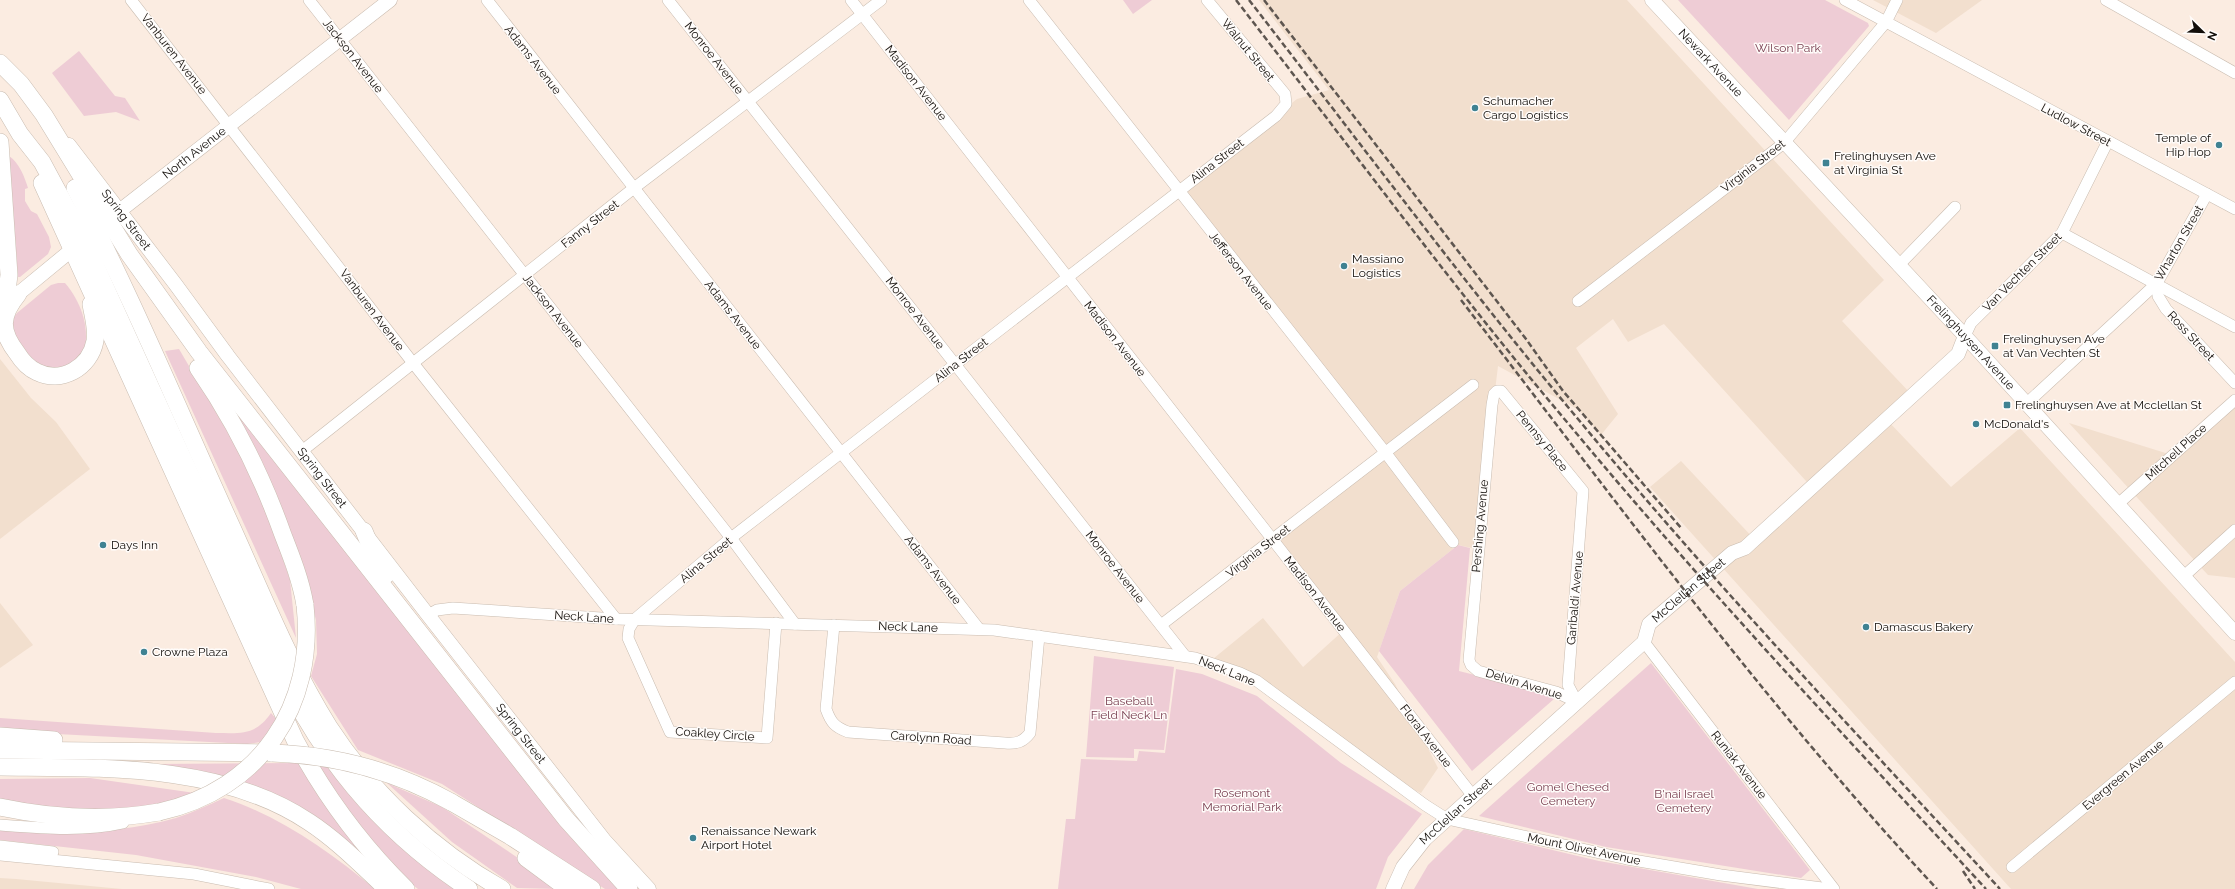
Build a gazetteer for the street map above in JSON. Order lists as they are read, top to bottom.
{
  "streets": {
    "main road": [
      "Newark Avenue",
      "North Avenue",
      "Spring Street",
      "Frelinghuysen Avenue",
      "McClellan Street"
    ],
    "street": [
      "Walnut Street",
      "Vanburen Avenue",
      "Jackson Avenue",
      "Monroe Avenue",
      "Adams Avenue",
      "Madison Avenue",
      "Ludlow Street",
      "Alina Street",
      "Virginia Street",
      "Fanny Street",
      "Wharton Street",
      "Jefferson Avenue",
      "Van Vechten Street",
      "Ross Street",
      "Pennsy Place",
      "Mitchell Place",
      "Pershing Avenue",
      "Garibaldi Avenue",
      "Neck Lane",
      "Delvin Avenue",
      "Coakley Circle",
      "Floral Avenue",
      "Carolynn Road",
      "Runiak Avenue",
      "Evergreen Avenue",
      "Mount Olivet Avenue"
    ]
  },
  "crossings": [
    ["Walnut Street", "Alina Street"],
    ["Vanburen Avenue", "North Avenue"],
    ["Vanburen Avenue", "Fanny Street"],
    ["Vanburen Avenue", "Neck Lane"],
    ["Jackson Avenue", "North Avenue"],
    ["Jackson Avenue", "Alina Street"],
    ["Jackson Avenue", "Fanny Street"],
    ["Jackson Avenue", "Neck Lane"],
    ["Monroe Avenue", "Alina Street"],
    ["Monroe Avenue", "Virginia Street"],
    ["Monroe Avenue", "Fanny Street"],
    ["Adams Avenue", "Alina Street"],
    ["Adams Avenue", "Fanny Street"],
    ["Adams Avenue", "Neck Lane"],
    ["Newark Avenue", "Frelinghuysen Avenue"],
    ["Madison Avenue", "Alina Street"],
    ["Madison Avenue", "Virginia Street"],
    ["Madison Avenue", "Fanny Street"],
    ["Madison Avenue", "Floral Avenue"],
    ["Ludlow Street", "Virginia Street"],
    ["Ludlow Street", "Wharton Street"],
    ["Ludlow Street", "Van Vechten Street"],
    ["North Avenue", "Spring Street"],
    ["Alina Street", "Jefferson Avenue"],
    ["Alina Street", "Neck Lane"],
    ["Alina Street", "Coakley Circle"],
    ["Virginia Street", "Jefferson Avenue"],
    ["Virginia Street", "Frelinghuysen Avenue"],
    ["Spring Street", "Fanny Street"],
    ["Spring Street", "Neck Lane"],
    ["Wharton Street", "Ross Street"],
    ["Wharton Street", "Frelinghuysen Avenue"],
    ["Van Vechten Street", "Frelinghuysen Avenue"],
    ["Van Vechten Street", "McClellan Street"],
    ["Frelinghuysen Avenue", "Mitchell Place"],
    ["Frelinghuysen Avenue", "McClellan Street"],
    ["Pennsy Place", "Pershing Avenue"],
    ["Pennsy Place", "Garibaldi Avenue"],
    ["Pershing Avenue", "Delvin Avenue"],
    ["McClellan Street", "Garibaldi Avenue"],
    ["McClellan Street", "Delvin Avenue"],
    ["McClellan Street", "Floral Avenue"],
    ["McClellan Street", "Runiak Avenue"],
    ["McClellan Street", "Mount Olivet Avenue"],
    ["Garibaldi Avenue", "Delvin Avenue"],
    ["Neck Lane", "Coakley Circle"],
    ["Neck Lane", "Carolynn Road"],
    ["Neck Lane", "Mount Olivet Avenue"]
  ],
  "parks": [
    "Wilson Park",
    "Baseball Field Neck Ln",
    "Gomel Chesed Cemetery",
    "Rosemont Memorial Park",
    "B'nai Israel Cemetery"
  ],
  "places": {
    "other": [
      "Schumacher Cargo Logistics",
      "Temple of Hip Hop",
      "Massiano Logistics",
      "McDonald's",
      "Days Inn",
      "Damascus Bakery",
      "Crowne Plaza",
      "Renaissance Newark Airport Hotel"
    ],
    "transit": ["Frelinghuysen Ave at Virginia St", "Frelinghuysen Ave at Van Vechten St", "Frelinghuysen Ave at Mcclellan St"]
  },
  "north": "bottom right"
}
